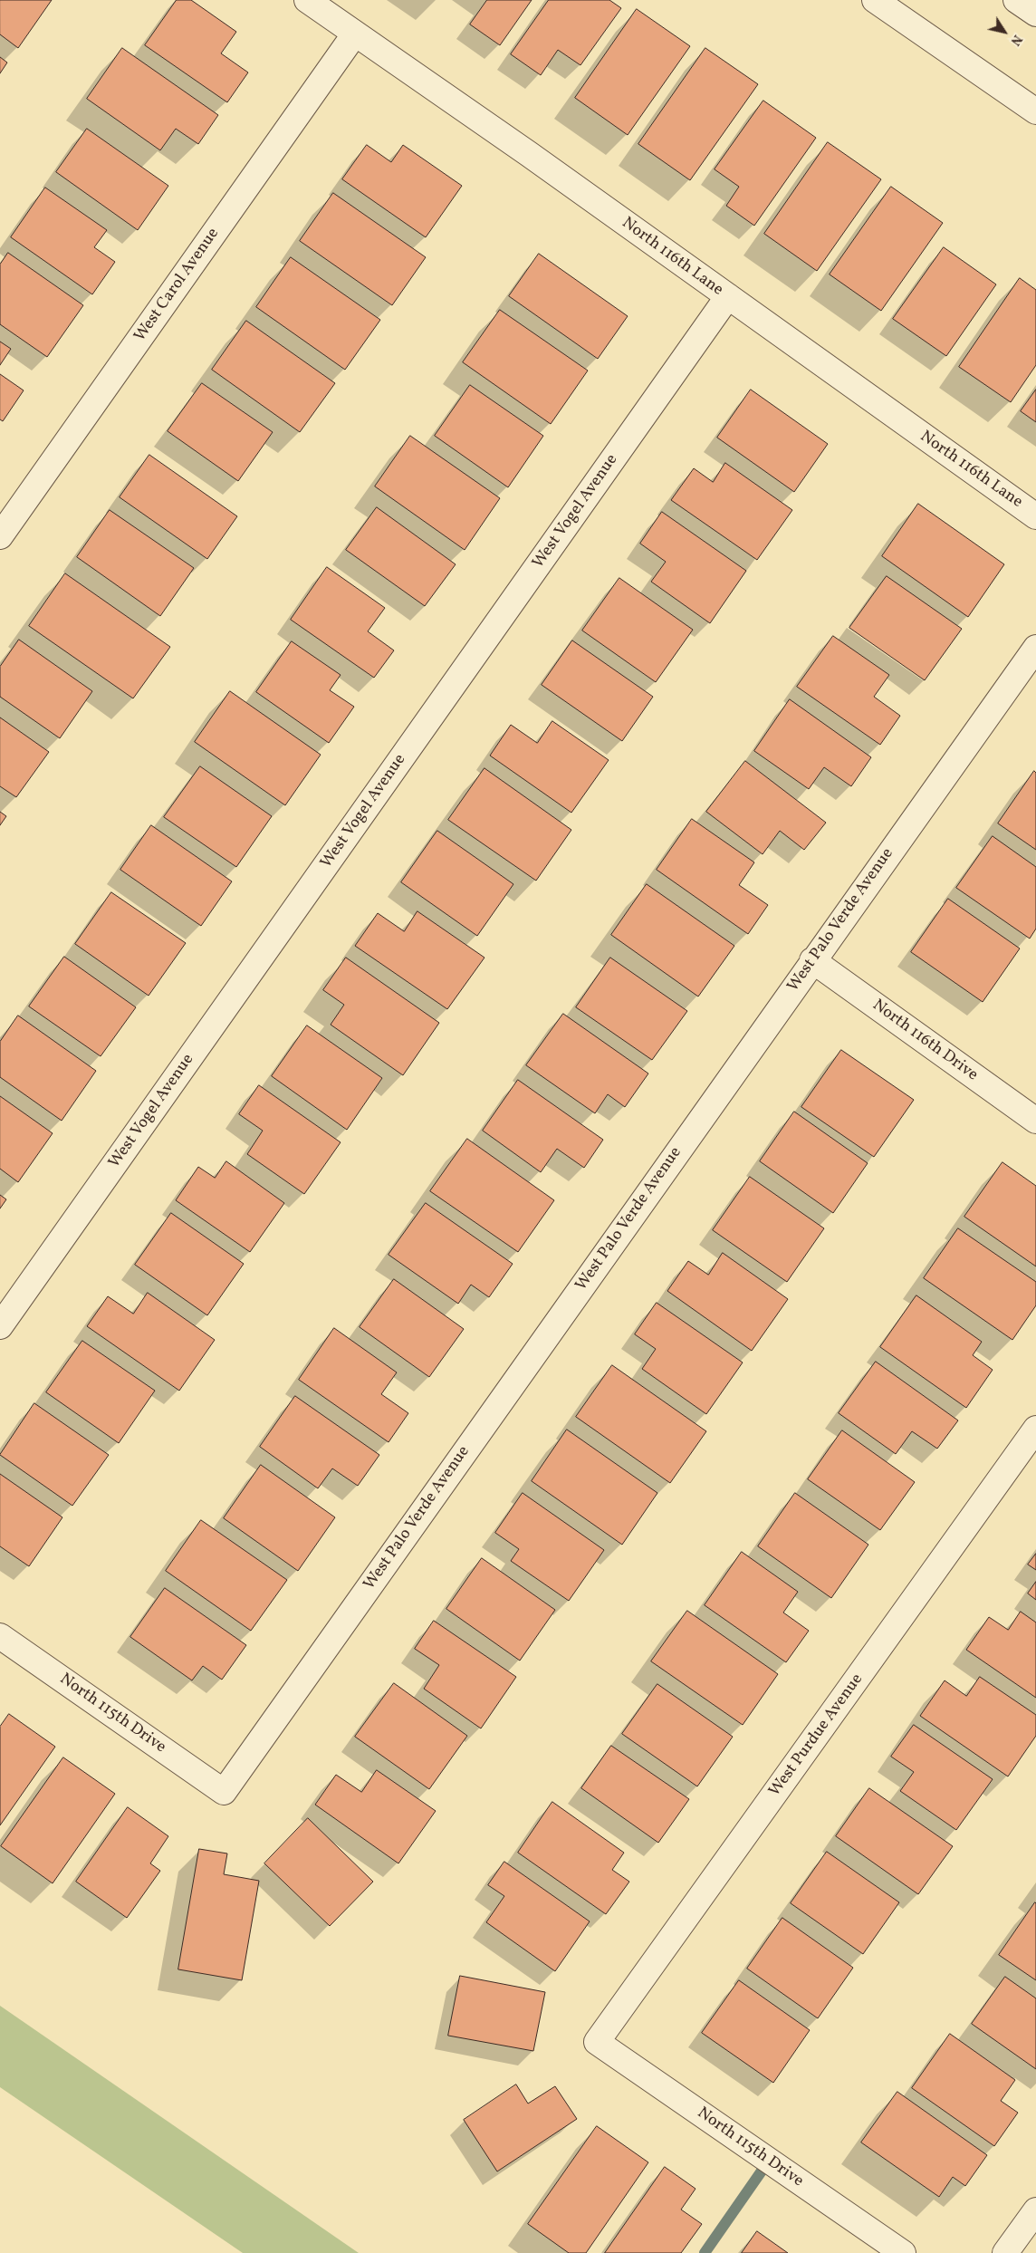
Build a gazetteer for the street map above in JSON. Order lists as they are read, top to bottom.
{
  "streets": {
    "street": [
      "North 116th Lane",
      "West Carol Avenue",
      "West Vogel Avenue",
      "West Palo Verde Avenue",
      "North 116th Drive",
      "North 115th Drive",
      "West Purdue Avenue"
    ]
  },
  "crossings": [
    ["North 116th Lane", "West Carol Avenue"],
    ["North 116th Lane", "West Vogel Avenue"],
    ["West Palo Verde Avenue", "North 116th Drive"],
    ["West Palo Verde Avenue", "North 115th Drive"],
    ["North 115th Drive", "West Purdue Avenue"]
  ],
  "north": "bottom right"
}
